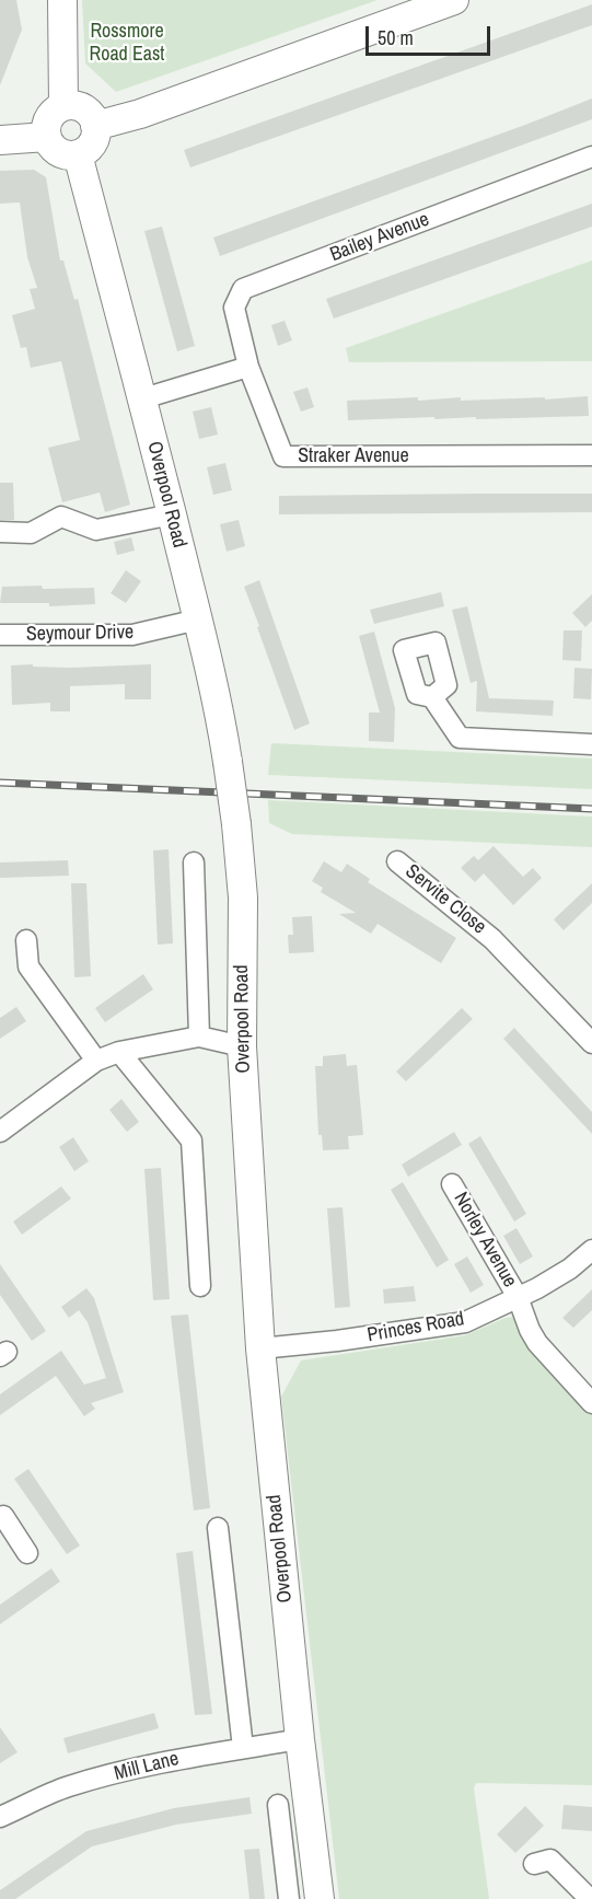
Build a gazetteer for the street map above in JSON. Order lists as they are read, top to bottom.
{
  "streets": {
    "main road": ["Overpool Road"],
    "street": [
      "Bailey Avenue",
      "Straker Avenue",
      "Seymour Drive",
      "Servite Close",
      "Norley Avenue",
      "Princes Road",
      "Mill Lane"
    ]
  },
  "crossings": [
    ["Bailey Avenue", "Straker Avenue"],
    ["Overpool Road", "Seymour Drive"],
    ["Overpool Road", "Princes Road"],
    ["Overpool Road", "Mill Lane"],
    ["Norley Avenue", "Princes Road"]
  ],
  "parks": ["Rossmore Road East"],
  "scale_bar": "50 m"
}
